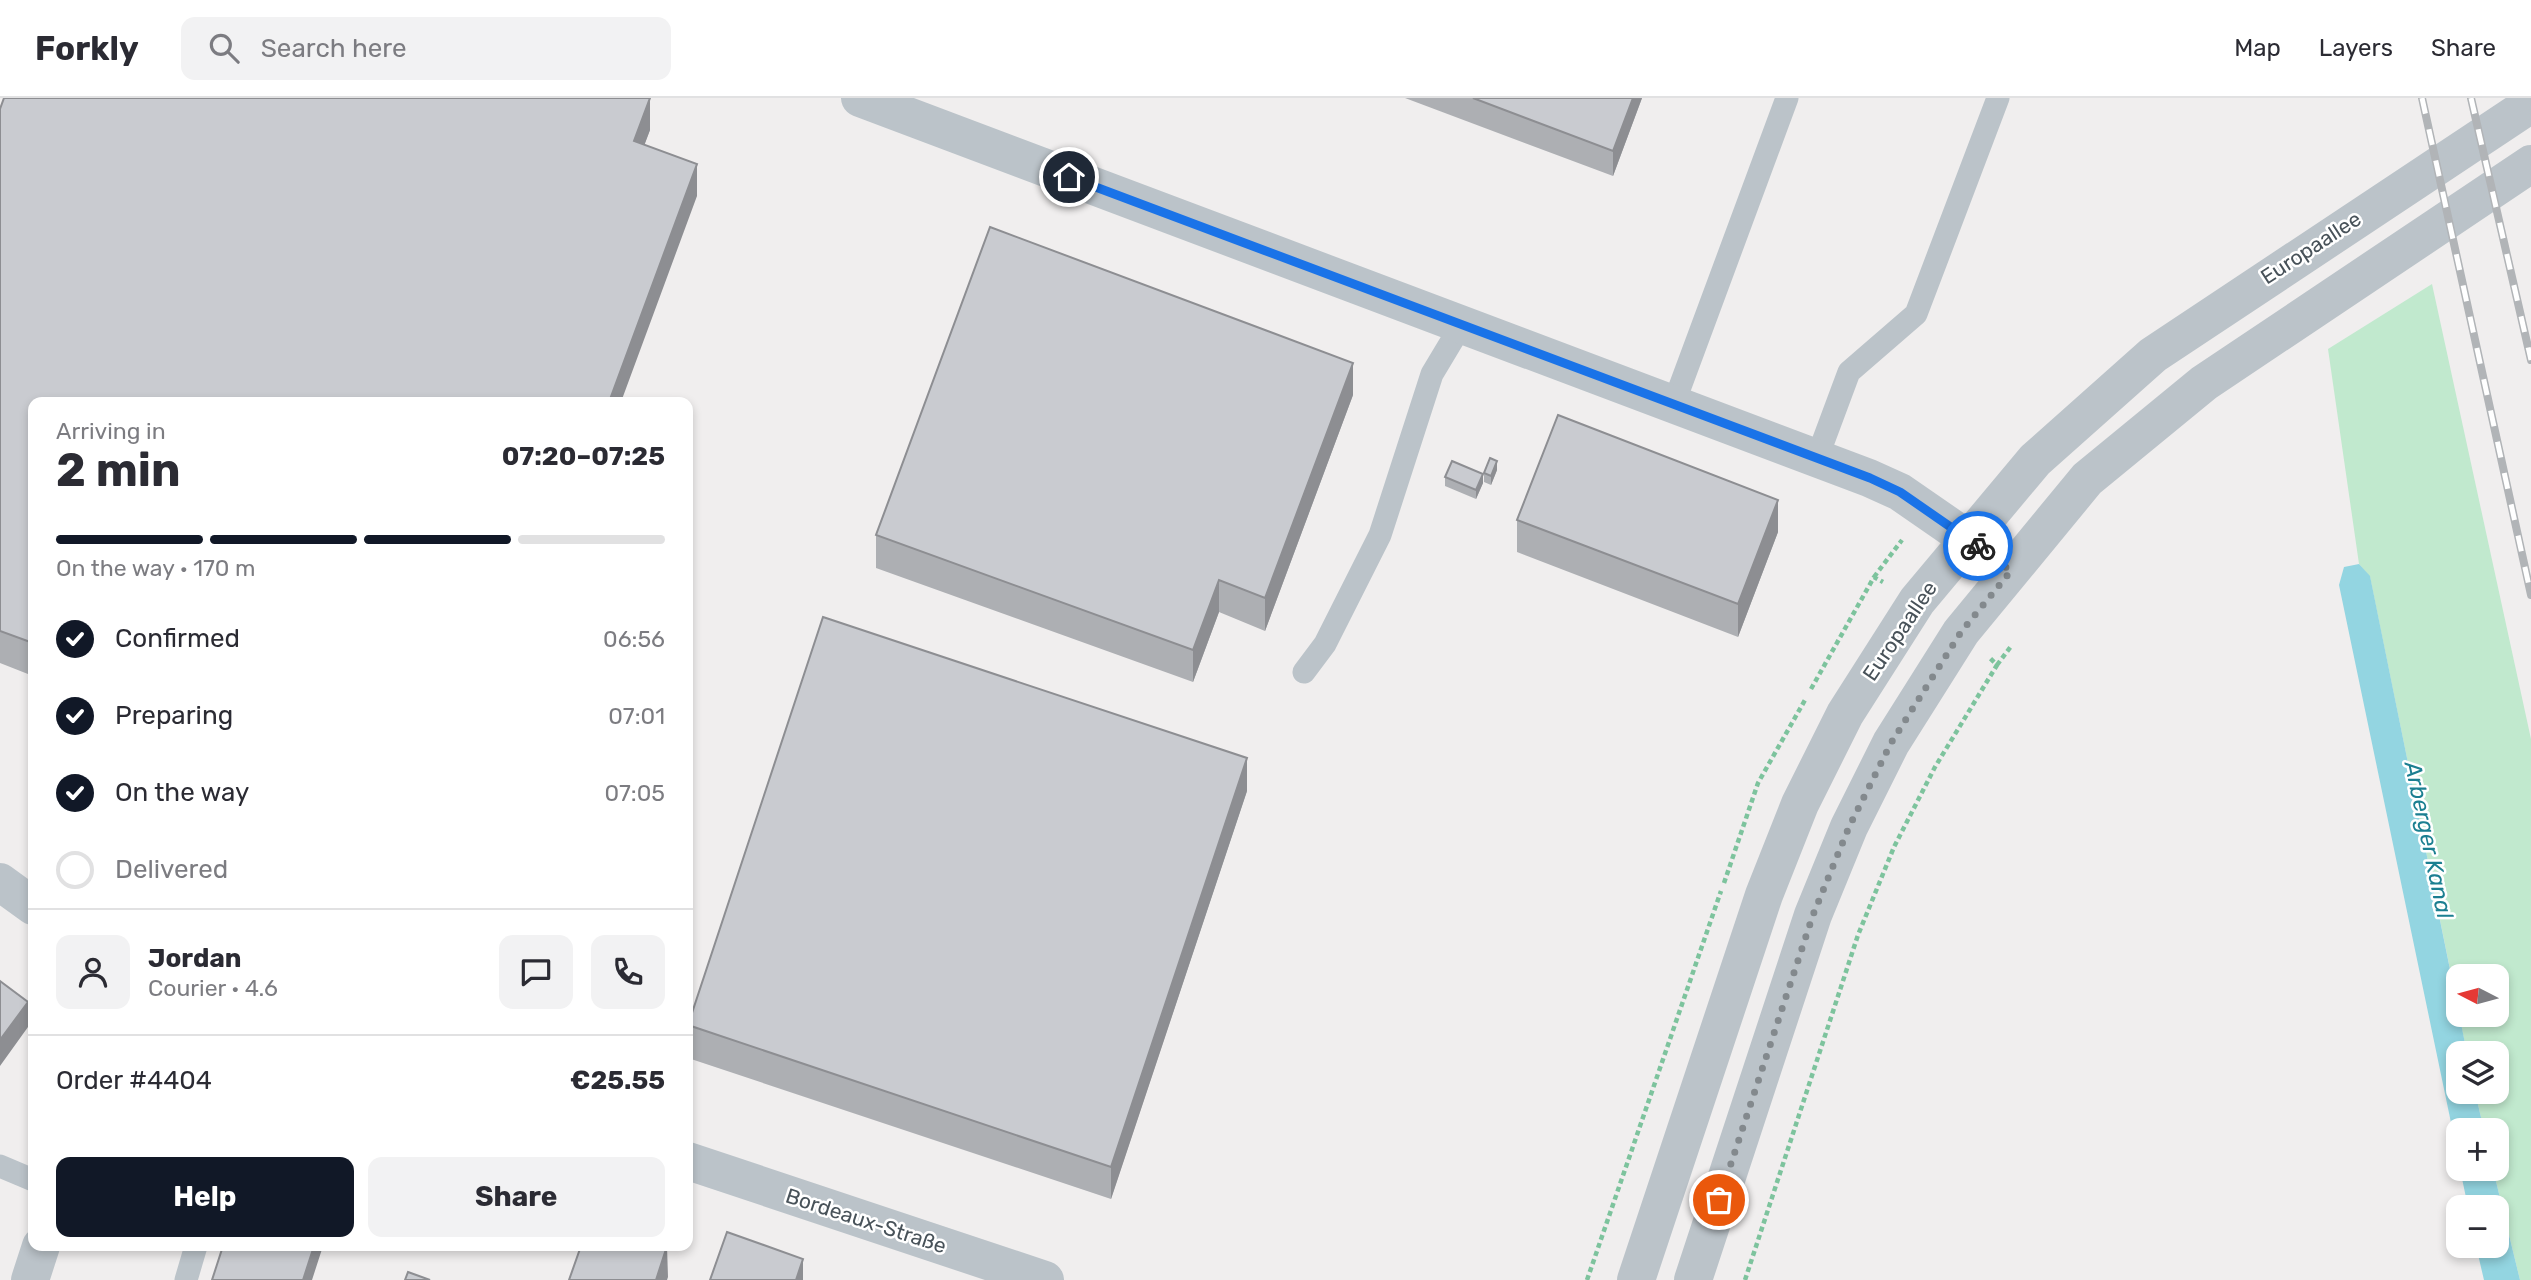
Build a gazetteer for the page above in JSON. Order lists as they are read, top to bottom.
{
  "streets": {
    "street": ["Europaallee", "Bordeaux-Straße"]
  },
  "water": ["Arberger Kanal"],
  "north": "left",
  "page": {
    "header": "Forkly",
    "search": "Search here",
    "nav": ["Map", "Layers", "Share"],
    "heading": ["2 min", "Arriving in", "07:20–07:25"],
    "panel": [
      "Jordan",
      "Courier · 4.6",
      "Order #4404",
      "€25.55"
    ],
    "bar": "On the way · 170 m",
    "list": [
      ["Confirmed", "06:56"],
      ["Preparing", "07:01"],
      ["On the way", "07:05"],
      "Delivered"
    ],
    "map_buttons": ["+", "−"],
    "buttons": ["Help", "Share"]
  }
}
